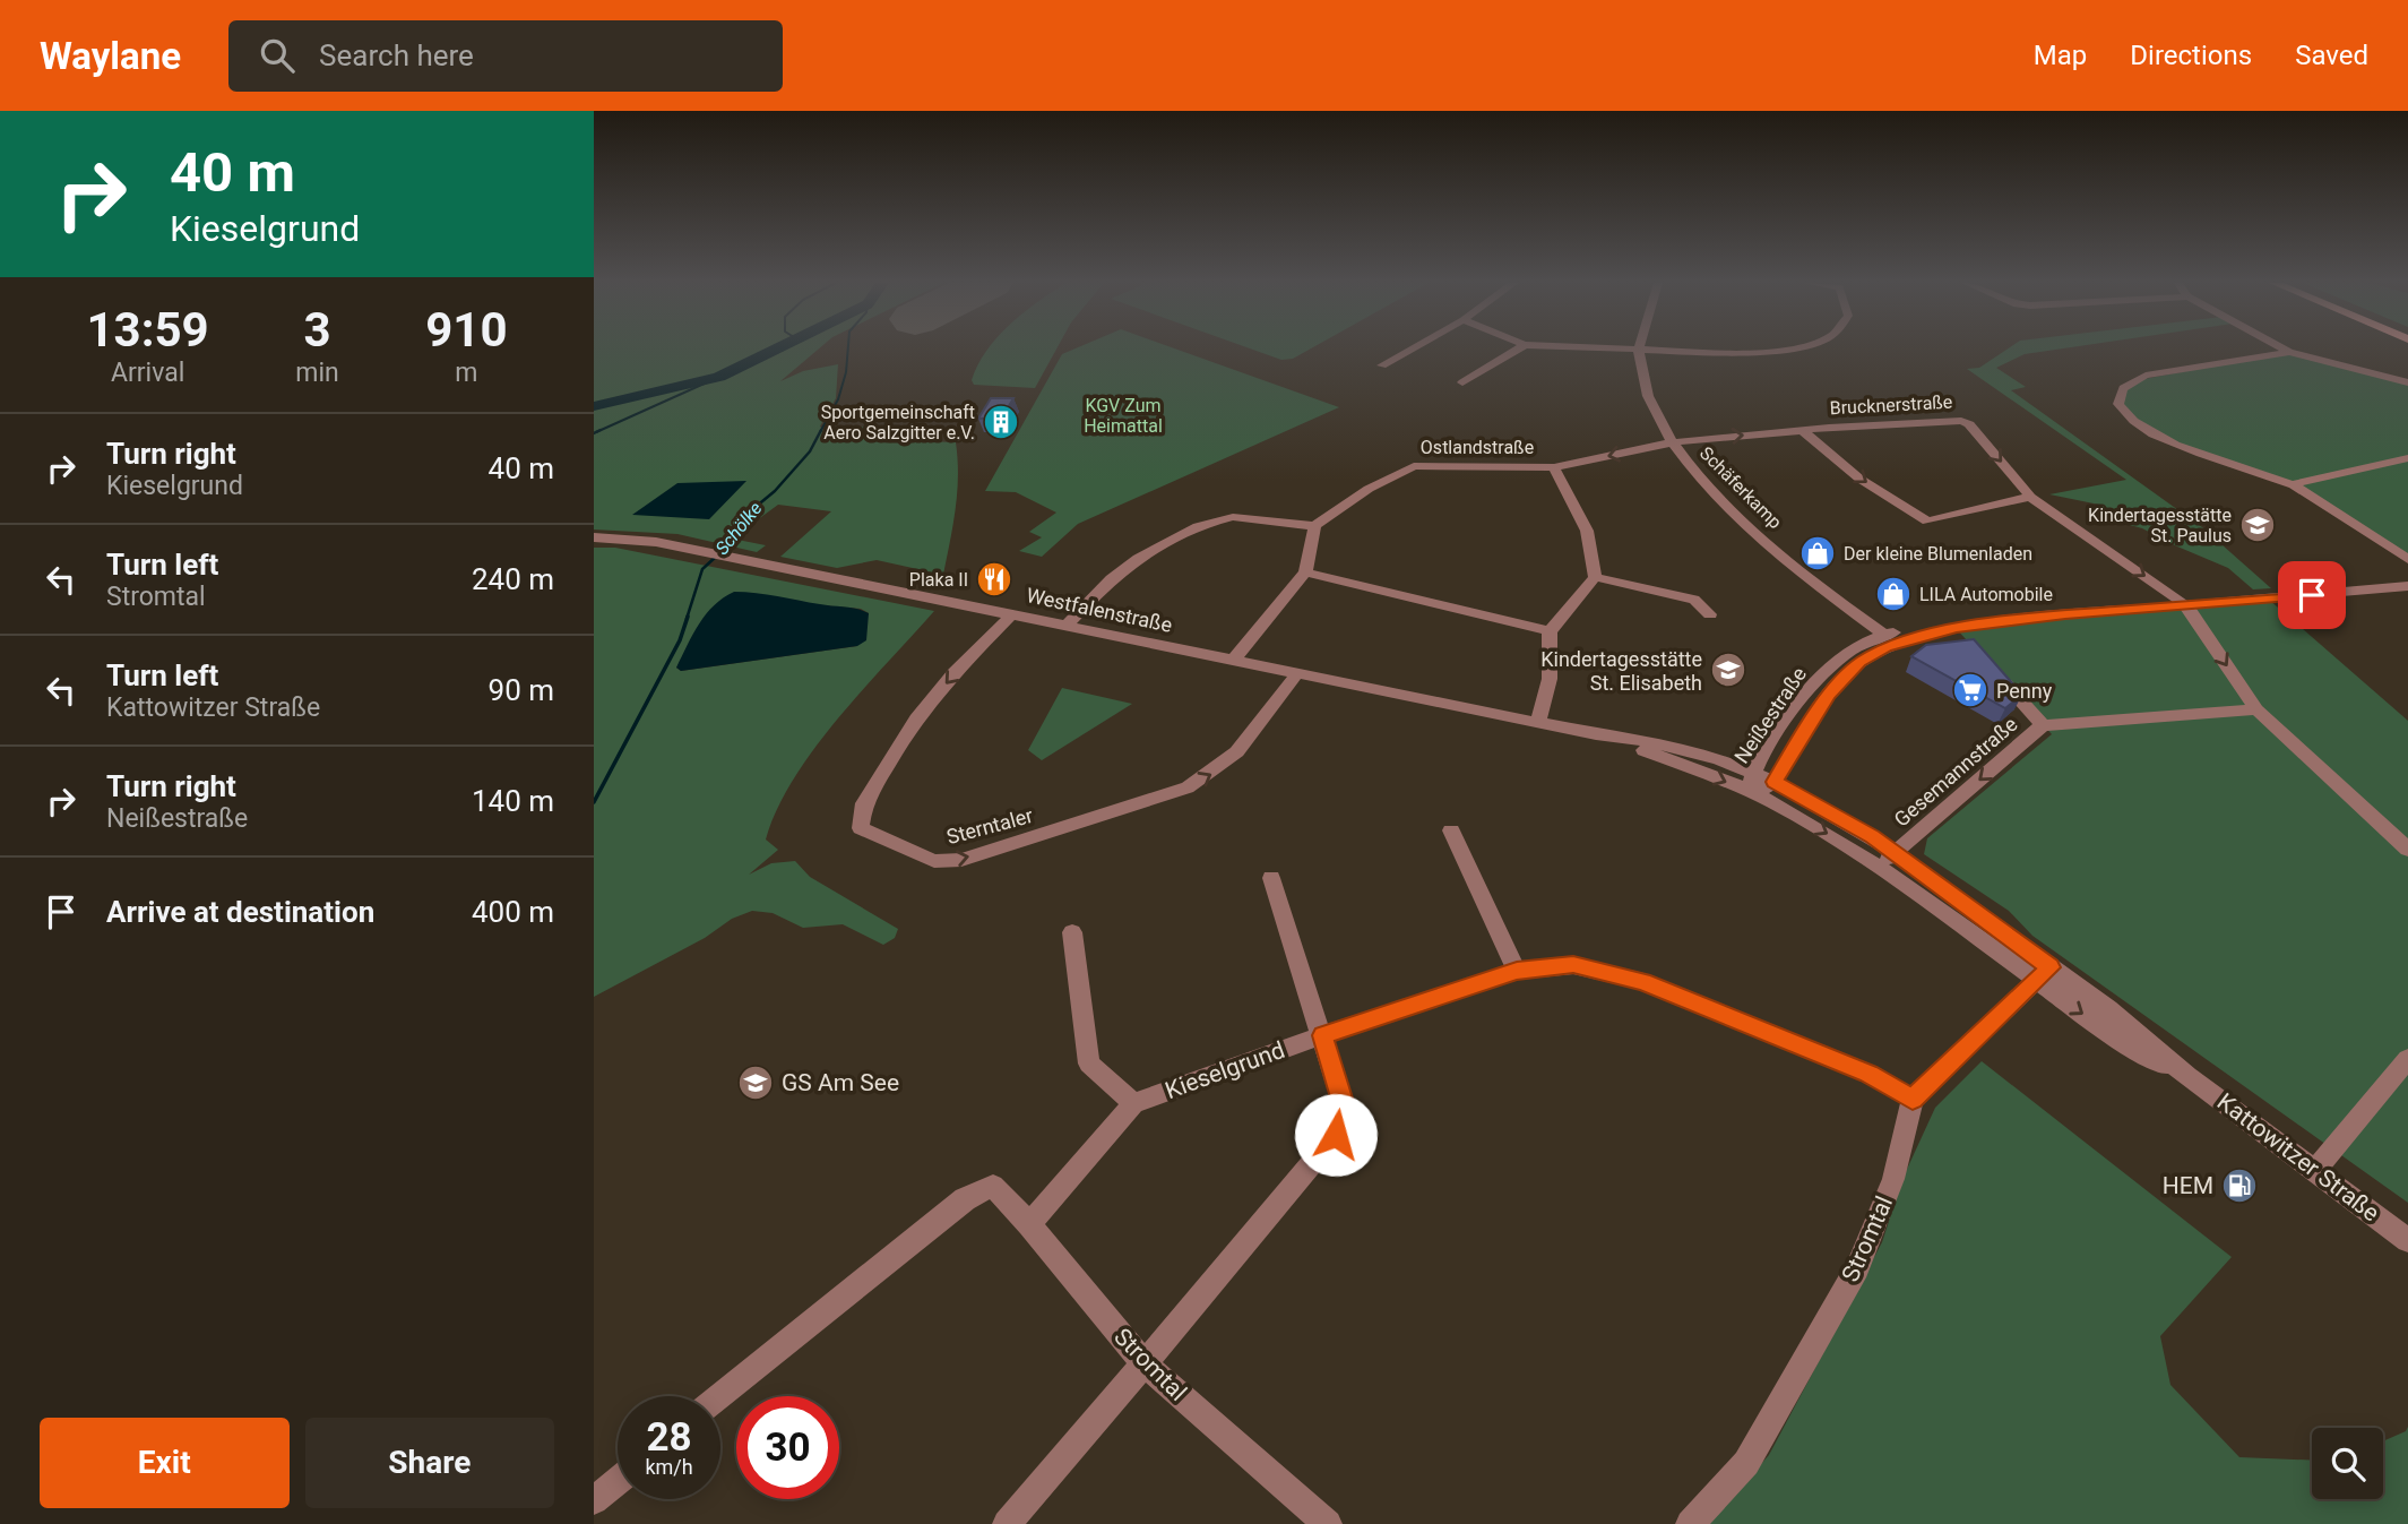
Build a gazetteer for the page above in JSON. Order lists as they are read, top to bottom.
{
  "streets": {
    "street": [
      "Brucknerstraße",
      "Ostlandstraße",
      "Schäferkamp",
      "Westfalenstraße",
      "Neißestraße",
      "Gesemannstraße",
      "Sterntaler",
      "Kieselgrund",
      "Kattowitzer Straße",
      "Stromtal"
    ]
  },
  "crossings": [
    ["Brucknerstraße", "Ostlandstraße"],
    ["Brucknerstraße", "Schäferkamp"],
    ["Brucknerstraße", "Neißestraße"],
    ["Ostlandstraße", "Schäferkamp"],
    ["Schäferkamp", "Neißestraße"],
    ["Westfalenstraße", "Neißestraße"],
    ["Westfalenstraße", "Sterntaler"],
    ["Westfalenstraße", "Kattowitzer Straße"],
    ["Neißestraße", "Kattowitzer Straße"],
    ["Gesemannstraße", "Kattowitzer Straße"],
    ["Kieselgrund", "Stromtal"]
  ],
  "one_way": ["Gesemannstraße"],
  "water": ["Schölke"],
  "parks": ["KGV Zum Heimattal"],
  "places": {
    "building": ["Sportgemeinschaft Aero Salzgitter e.V."],
    "school or university": ["Kindertagesstätte St. Paulus", "Kindertagesstätte St. Elisabeth", "GS Am See"],
    "shop": ["Der kleine Blumenladen", "LILA Automobile"],
    "restaurant": ["Plaka II"],
    "supermarket": ["Penny"],
    "fuel station": ["HEM"]
  },
  "page": {
    "header": "Waylane",
    "search": "Search here",
    "nav": ["Map", "Directions", "Saved"],
    "turn": ["40 m", "Kieselgrund"],
    "eta": [
      "13:59",
      "Arrival",
      "3",
      "min",
      "910",
      "m"
    ],
    "list": [
      {
        "name": "Turn right",
        "note": "Kieselgrund",
        "value": "40 m"
      },
      {
        "name": "Turn left",
        "note": "Stromtal",
        "value": "240 m"
      },
      {
        "name": "Turn left",
        "note": "Kattowitzer Straße",
        "value": "90 m"
      },
      {
        "name": "Turn right",
        "note": "Neißestraße",
        "value": "140 m"
      },
      {
        "name": "Arrive at destination",
        "value": "400 m"
      }
    ],
    "speed": "28 km/h",
    "limit": "30",
    "buttons": ["Exit", "Share"]
  }
}
